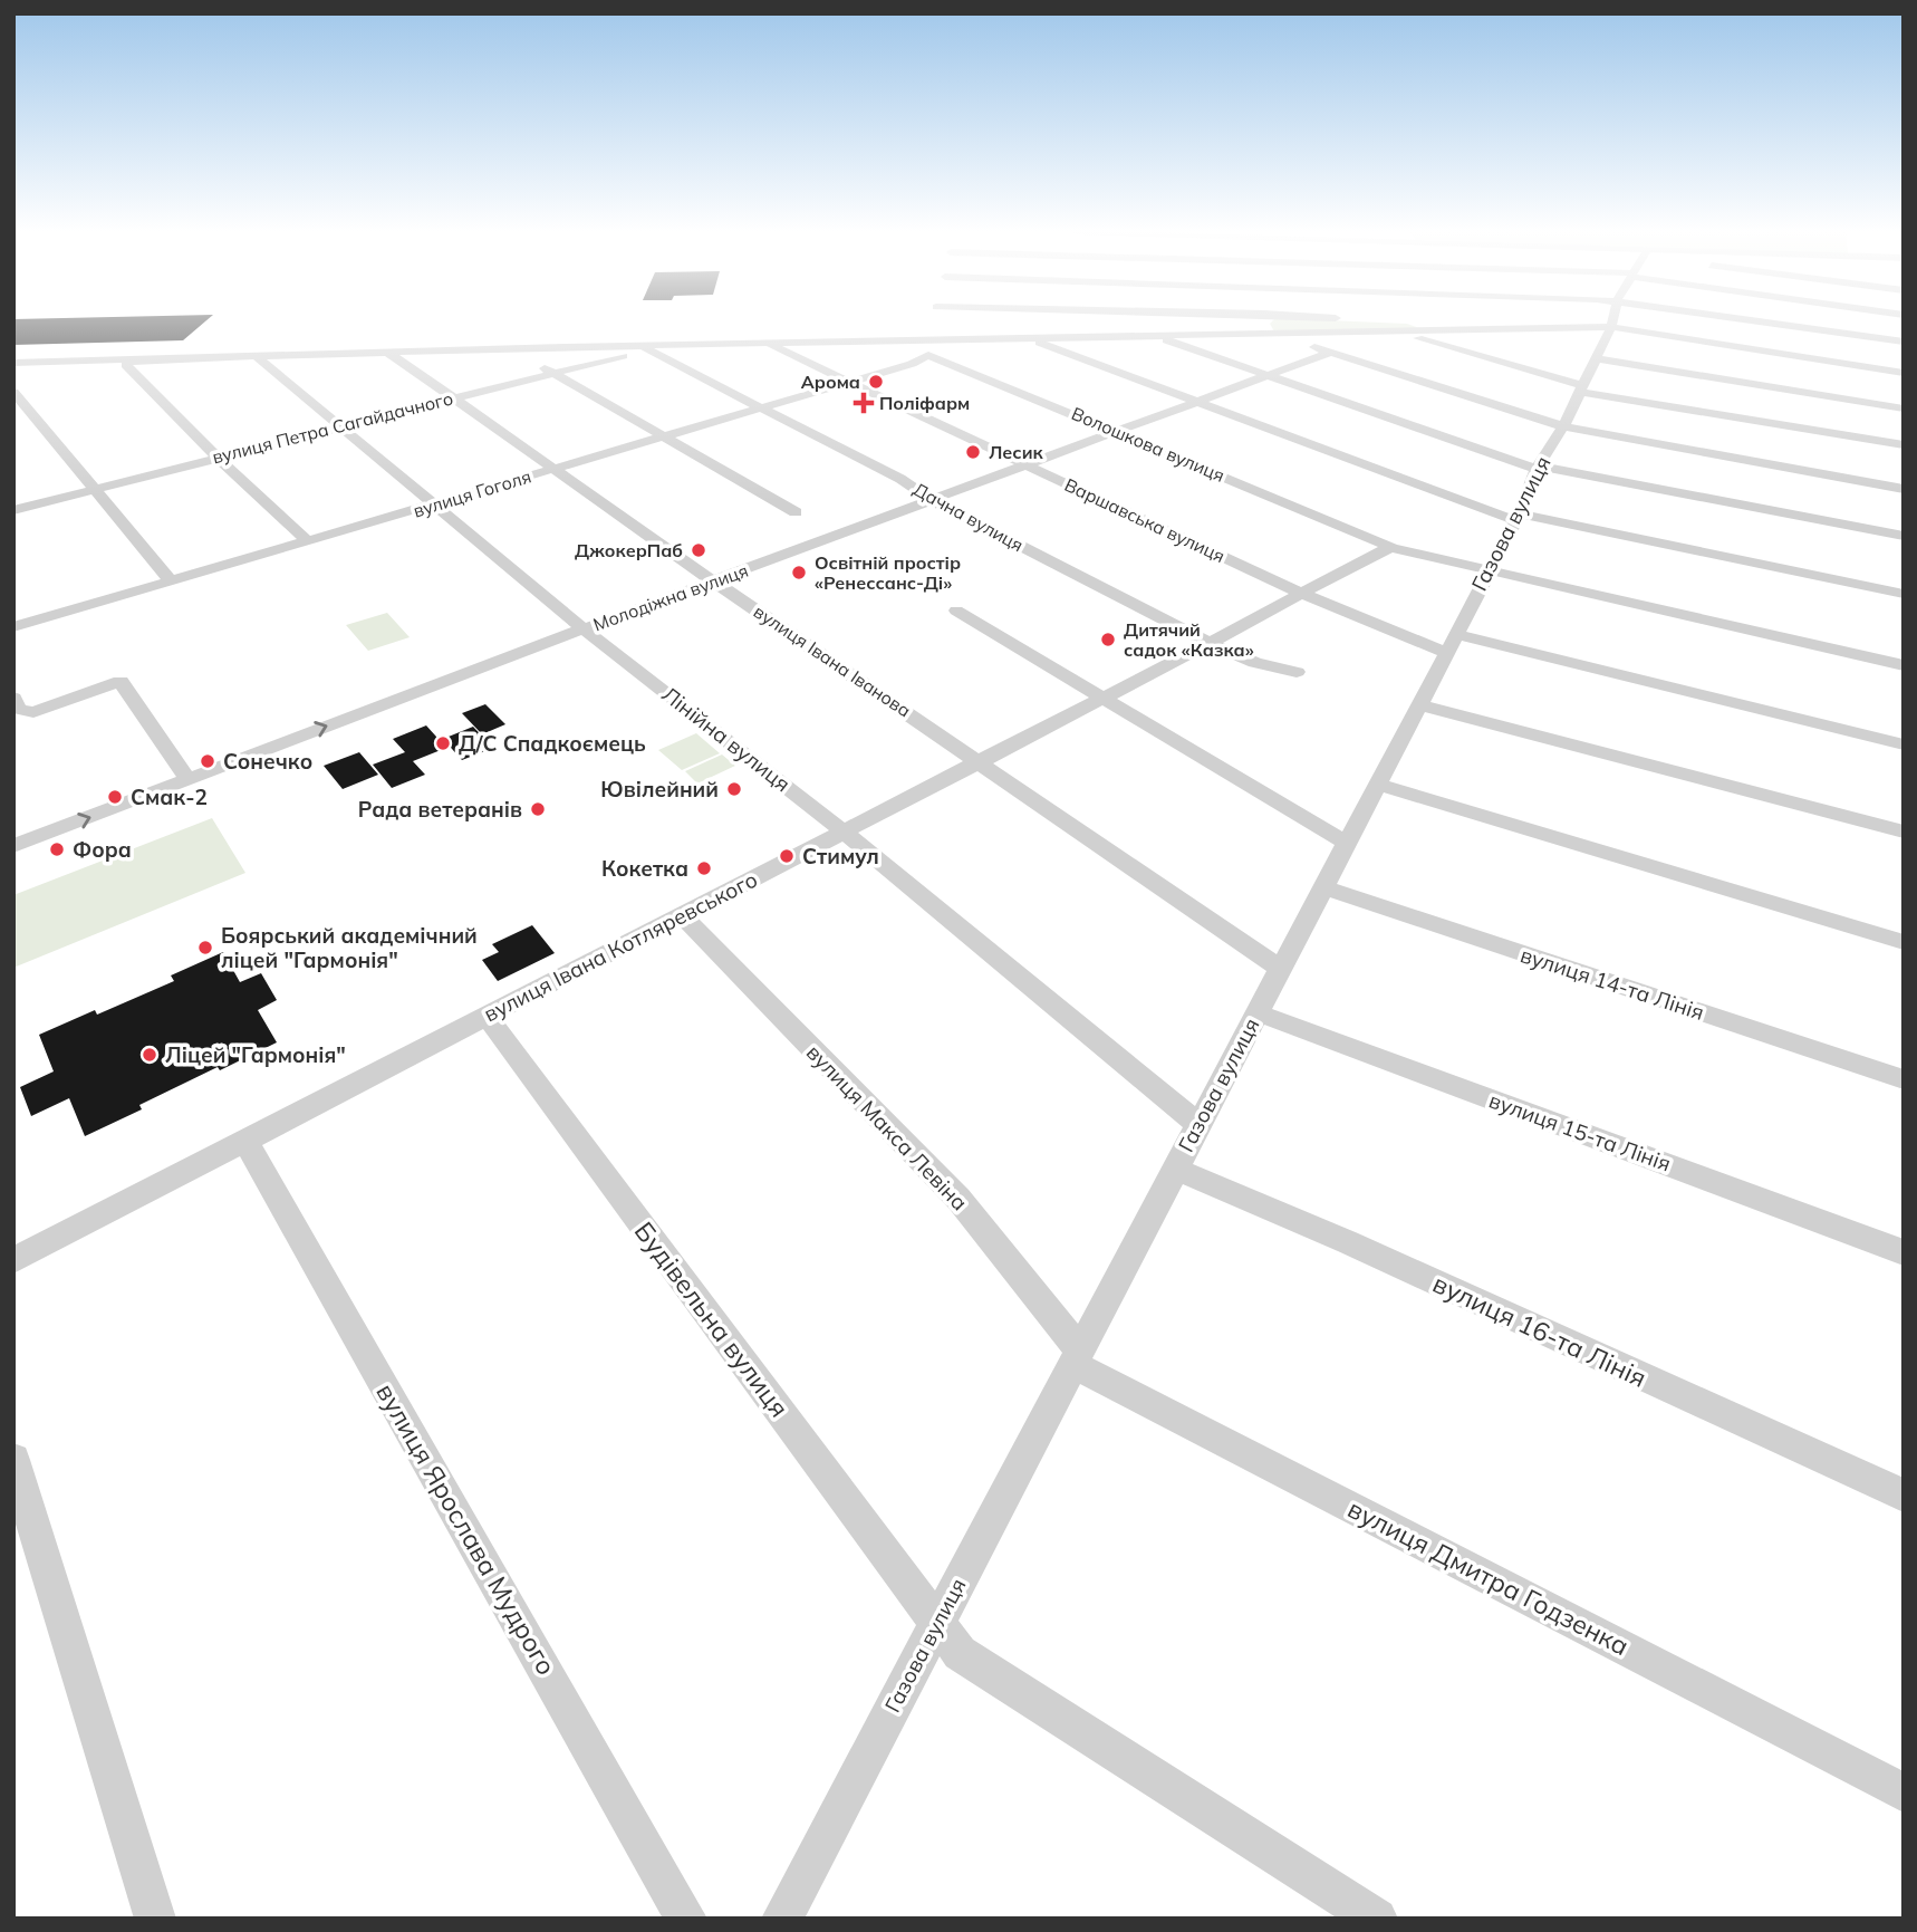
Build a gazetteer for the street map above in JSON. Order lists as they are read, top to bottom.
{
  "streets": {
    "street": [
      "вулиця Петра Сагайдачного",
      "Волошкова вулиця",
      "вулиця Гоголя",
      "Дачна вулиця",
      "Варшавська вулиця",
      "Газова вулиця",
      "Молодіжна вулиця",
      "вулиця Івана Іванова",
      "Лінійна вулиця",
      "вулиця Івана Котляревського",
      "вулиця 14-та Лінія",
      "вулиця Макса Левіна",
      "вулиця 15-та Лінія",
      "Будівельна вулиця",
      "вулиця 16-та Лінія",
      "вулиця Ярослава Мудрого",
      "вулиця Дмитра Годзенка"
    ]
  },
  "crossings": [
    ["вулиця Петра Сагайдачного", "Дачна вулиця"],
    ["вулиця Петра Сагайдачного", "вулиця Івана Іванова"],
    ["вулиця Петра Сагайдачного", "Лінійна вулиця"],
    ["Волошкова вулиця", "вулиця Гоголя"],
    ["Волошкова вулиця", "Газова вулиця"],
    ["Волошкова вулиця", "Молодіжна вулиця"],
    ["Волошкова вулиця", "вулиця Івана Котляревського"],
    ["вулиця Гоголя", "Дачна вулиця"],
    ["вулиця Гоголя", "Варшавська вулиця"],
    ["вулиця Гоголя", "вулиця Івана Іванова"],
    ["вулиця Гоголя", "Лінійна вулиця"],
    ["Дачна вулиця", "Молодіжна вулиця"],
    ["Дачна вулиця", "вулиця Івана Котляревського"],
    ["Варшавська вулиця", "Газова вулиця"],
    ["Варшавська вулиця", "Молодіжна вулиця"],
    ["Варшавська вулиця", "вулиця Івана Котляревського"],
    ["Газова вулиця", "вулиця Івана Іванова"],
    ["Газова вулиця", "Лінійна вулиця"],
    ["Газова вулиця", "вулиця 14-та Лінія"],
    ["Газова вулиця", "вулиця Макса Левіна"],
    ["Газова вулиця", "вулиця 15-та Лінія"],
    ["Газова вулиця", "Будівельна вулиця"],
    ["Газова вулиця", "вулиця 16-та Лінія"],
    ["Газова вулиця", "вулиця Дмитра Годзенка"],
    ["Молодіжна вулиця", "вулиця Івана Іванова"],
    ["Молодіжна вулиця", "Лінійна вулиця"],
    ["вулиця Івана Іванова", "вулиця Івана Котляревського"],
    ["Лінійна вулиця", "вулиця Івана Котляревського"],
    ["вулиця Івана Котляревського", "вулиця Макса Левіна"],
    ["вулиця Івана Котляревського", "Будівельна вулиця"],
    ["вулиця Івана Котляревського", "вулиця Ярослава Мудрого"],
    ["вулиця Макса Левіна", "вулиця Дмитра Годзенка"]
  ],
  "one_way": ["Молодіжна вулиця"],
  "places": {
    "other": [
      "Арома",
      "Лесик",
      "ДжокерПаб",
      "Освітній простір «Ренессанс-Ді»",
      "Дитячий садок «Казка»",
      "Д/С Спадкоємець",
      "Сонечко",
      "Ювілейний",
      "Смак-2",
      "Рада ветеранів",
      "Фора",
      "Стимул",
      "Кокетка",
      "Боярський академічний ліцей \"Гармонія\"",
      "Ліцей \"Гармонія\""
    ],
    "health": ["Поліфарм"]
  }
}
